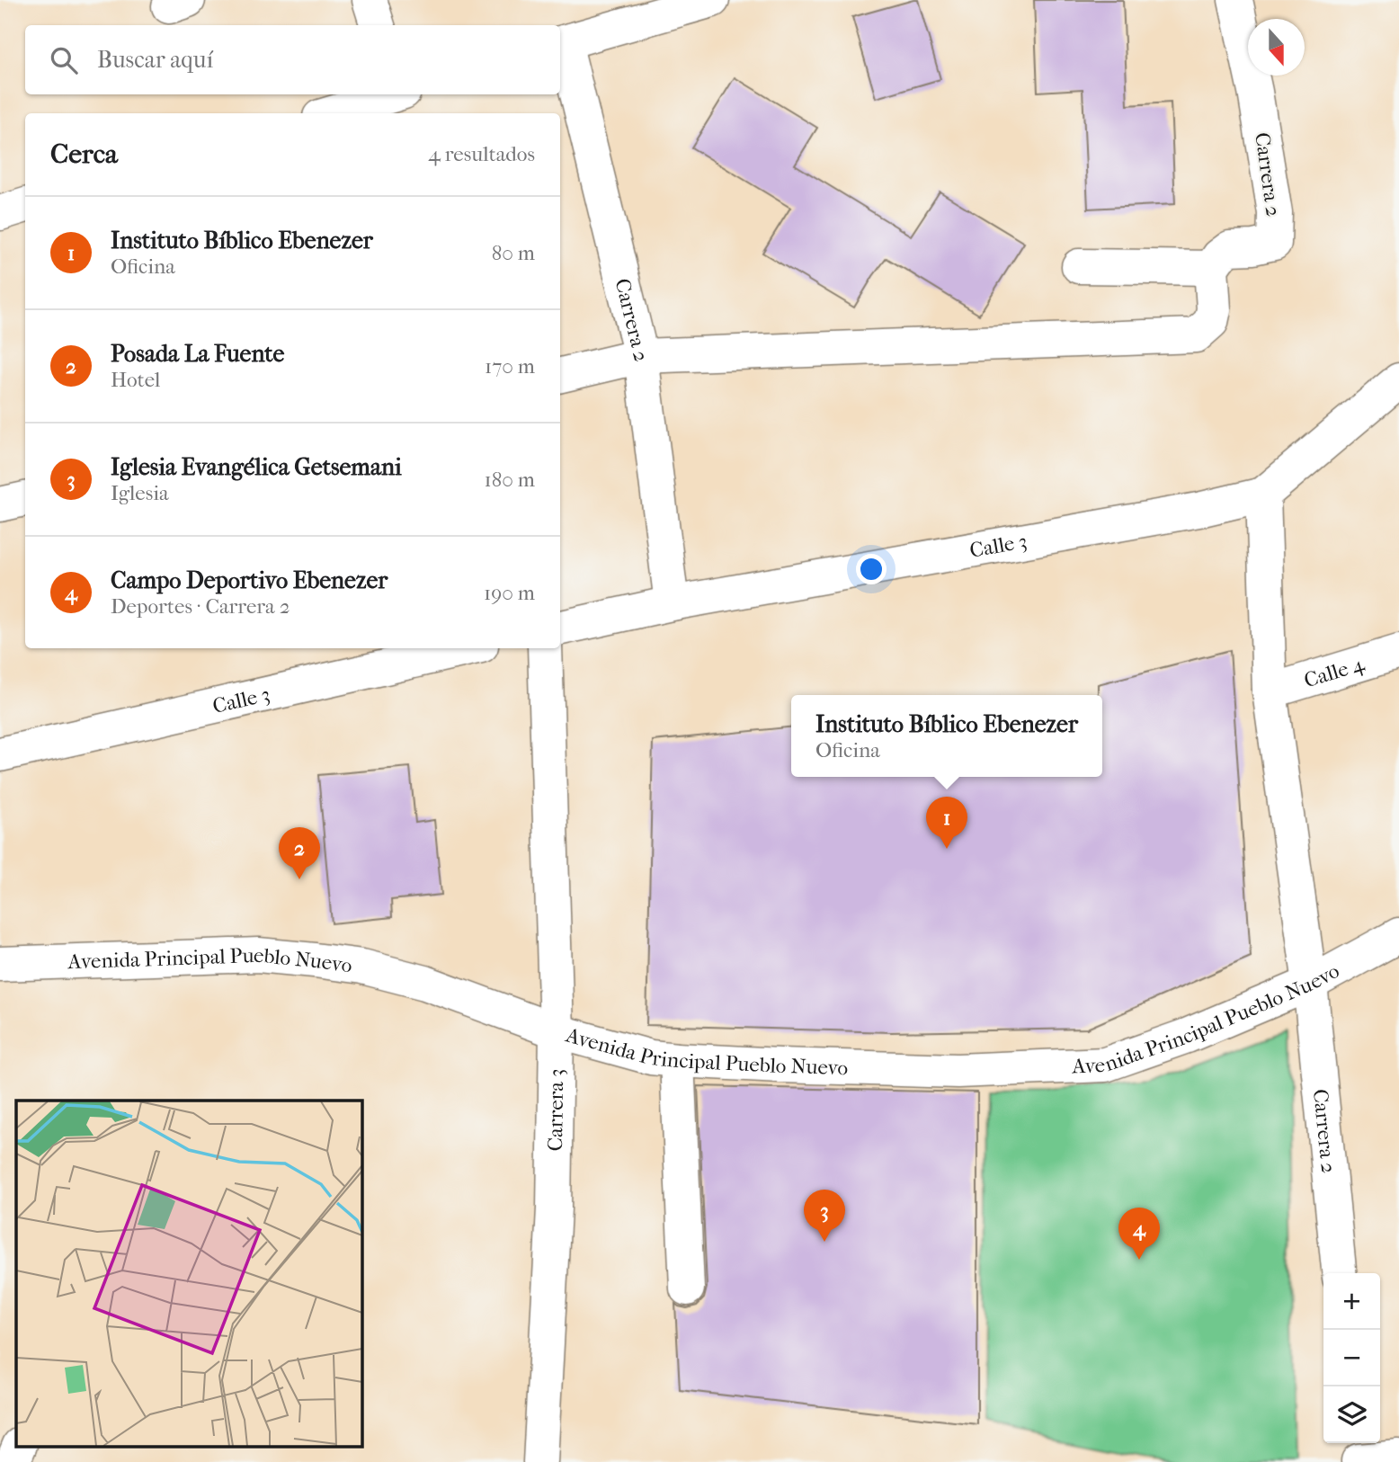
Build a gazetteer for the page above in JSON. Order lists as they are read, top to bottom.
{
  "streets": {
    "street": [
      "Carrera 2",
      "Calle 3",
      "Calle 4",
      "Avenida Principal Pueblo Nuevo",
      "Carrera 3"
    ]
  },
  "crossings": [
    ["Carrera 2", "Calle 3"],
    ["Carrera 2", "Calle 4"],
    ["Carrera 2", "Avenida Principal Pueblo Nuevo"],
    ["Avenida Principal Pueblo Nuevo", "Carrera 3"]
  ],
  "north": "bottom",
  "page": {
    "search": "Buscar aquí",
    "heading": ["Cerca", "4 resultados"],
    "list": [
      {
        "mark": "1",
        "name": "Instituto Bíblico Ebenezer",
        "note": "Oficina",
        "value": "80 m"
      },
      {
        "mark": "2",
        "name": "Posada La Fuente",
        "note": "Hotel",
        "value": "170 m"
      },
      {
        "mark": "3",
        "name": "Iglesia Evangélica Getsemani",
        "note": "Iglesia",
        "value": "180 m"
      },
      {
        "mark": "4",
        "name": "Campo Deportivo Ebenezer",
        "note": "Deportes · Carrera 2",
        "value": "190 m"
      }
    ],
    "popup": ["Instituto Bíblico Ebenezer", "Oficina"],
    "pins": [
      "1",
      "2",
      "3",
      "4"
    ],
    "map_buttons": ["+", "−"]
  }
}
